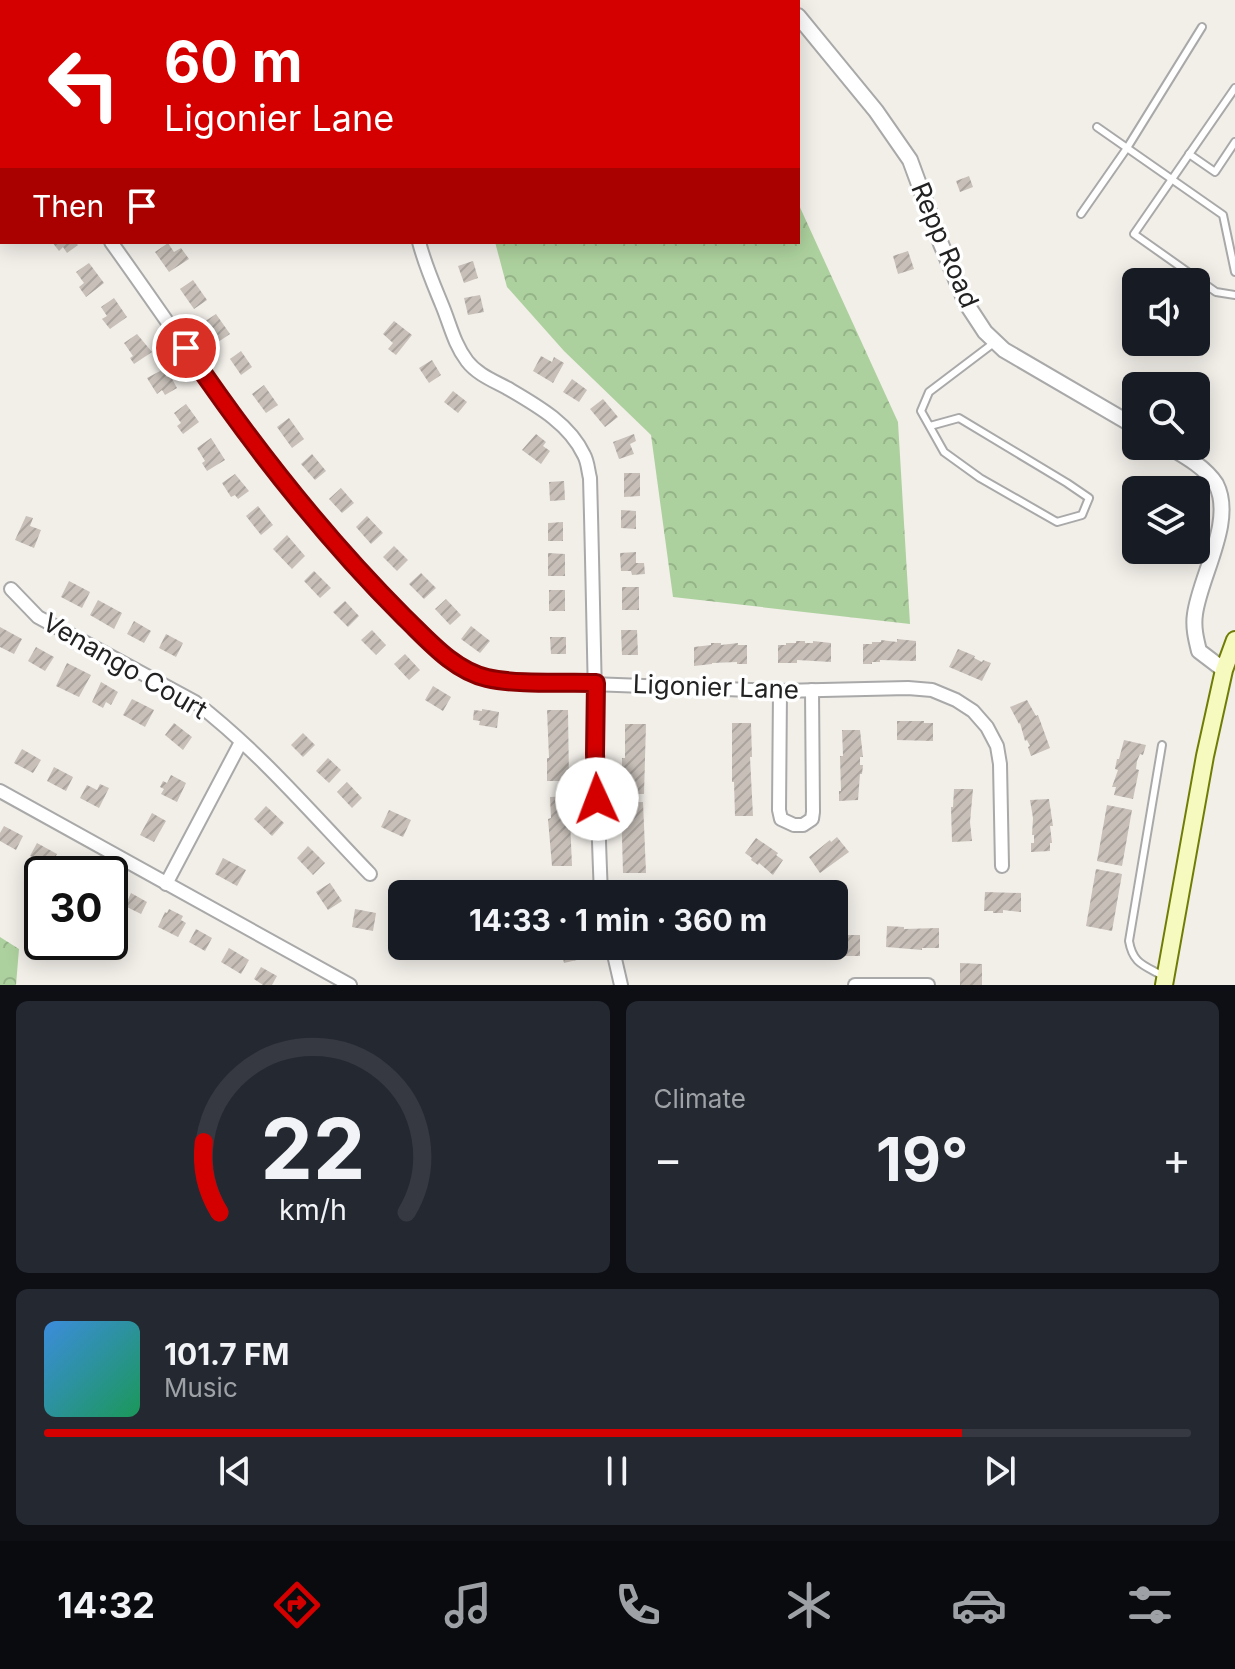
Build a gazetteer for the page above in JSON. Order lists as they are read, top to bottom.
{
  "streets": {
    "street": ["Repp Road", "Venango Court", "Ligonier Lane"]
  },
  "page": {
    "turn": ["60 m", "Ligonier Lane"],
    "then": "Then",
    "limit": "30",
    "trip": "14:33 · 1 min · 360 m",
    "tile": "Climate",
    "heat": ["−", "19°", "+"],
    "song": ["101.7 FM", "Music"],
    "tabs": "14:32",
    "gauge": ["22", "km/h"]
  }
}
